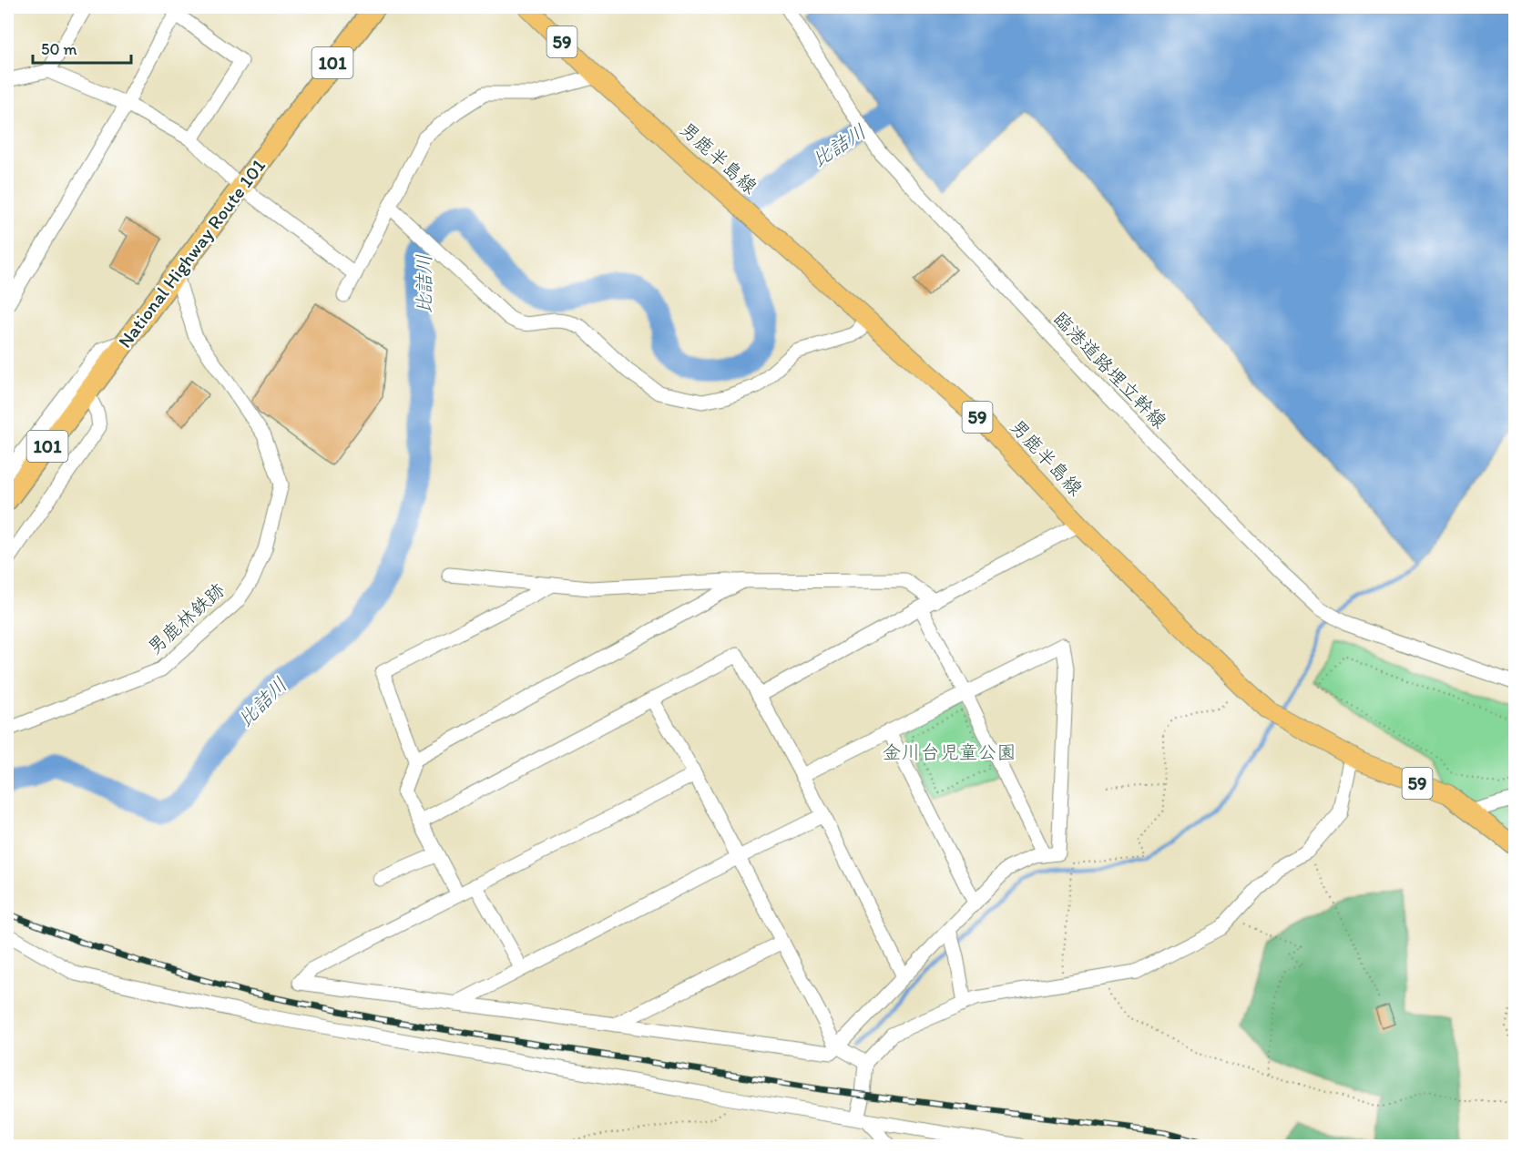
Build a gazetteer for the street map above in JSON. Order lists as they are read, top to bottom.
{
  "streets": {
    "highway": ["101", "National Highway Route 101"],
    "main road": ["59", "男鹿半島線"],
    "street": ["臨港道路埋立幹線", "男鹿林鉄跡"]
  },
  "crossings": [
    ["National Highway Route 101", "男鹿林鉄跡"]
  ],
  "water": ["比詰川"],
  "parks": ["金川台児童公園"],
  "scale_bar": "50 m"
}
